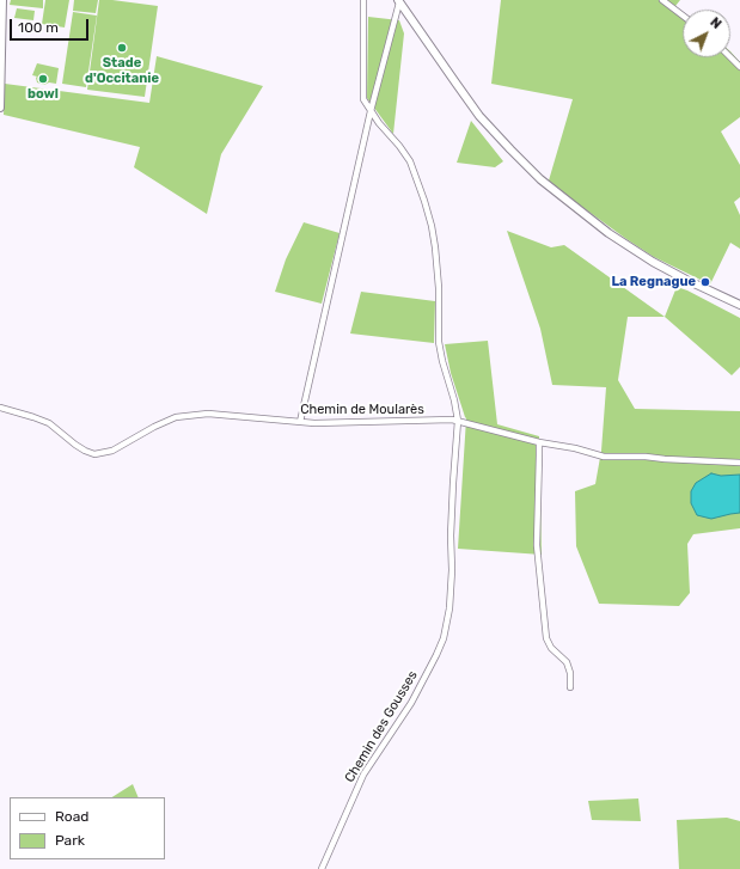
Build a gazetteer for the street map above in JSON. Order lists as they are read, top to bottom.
{
  "streets": {
    "street": ["Chemin de Moularès", "Chemin des Gousses"]
  },
  "crossings": [
    ["Chemin de Moularès", "Chemin des Gousses"]
  ],
  "places": ["Stade d'Occitanie", "bowl", "La Regnague"],
  "legend": ["Road", "Park"],
  "scale_bar": "100 m",
  "north": "top right"
}
